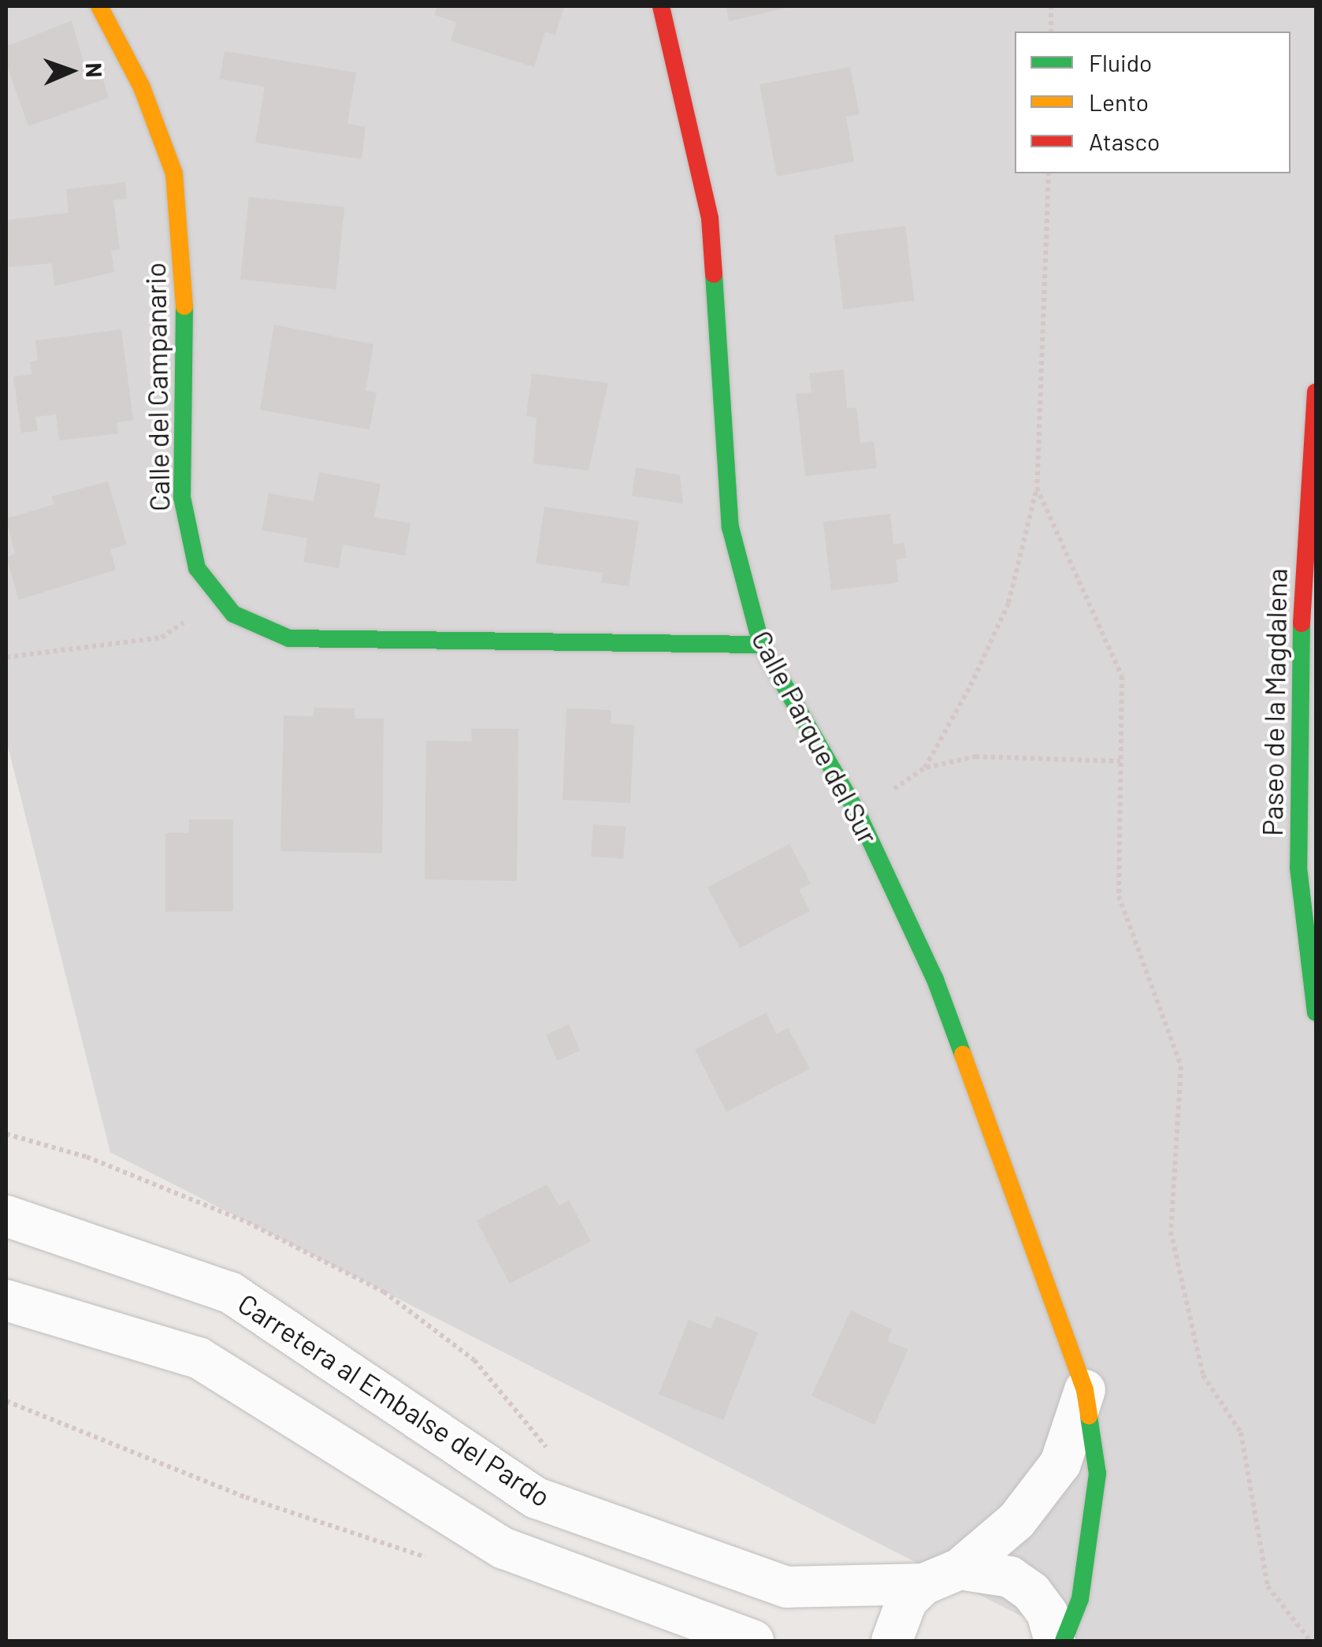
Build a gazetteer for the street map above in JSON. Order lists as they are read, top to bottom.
{
  "streets": {
    "street": [
      "Calle del Campanario",
      "Paseo de la Magdalena",
      "Calle Parque del Sur",
      "Carretera al Embalse del Pardo"
    ]
  },
  "crossings": [
    ["Calle del Campanario", "Calle Parque del Sur"]
  ],
  "legend": ["Fluido", "Lento", "Atasco"],
  "north": "right"
}
